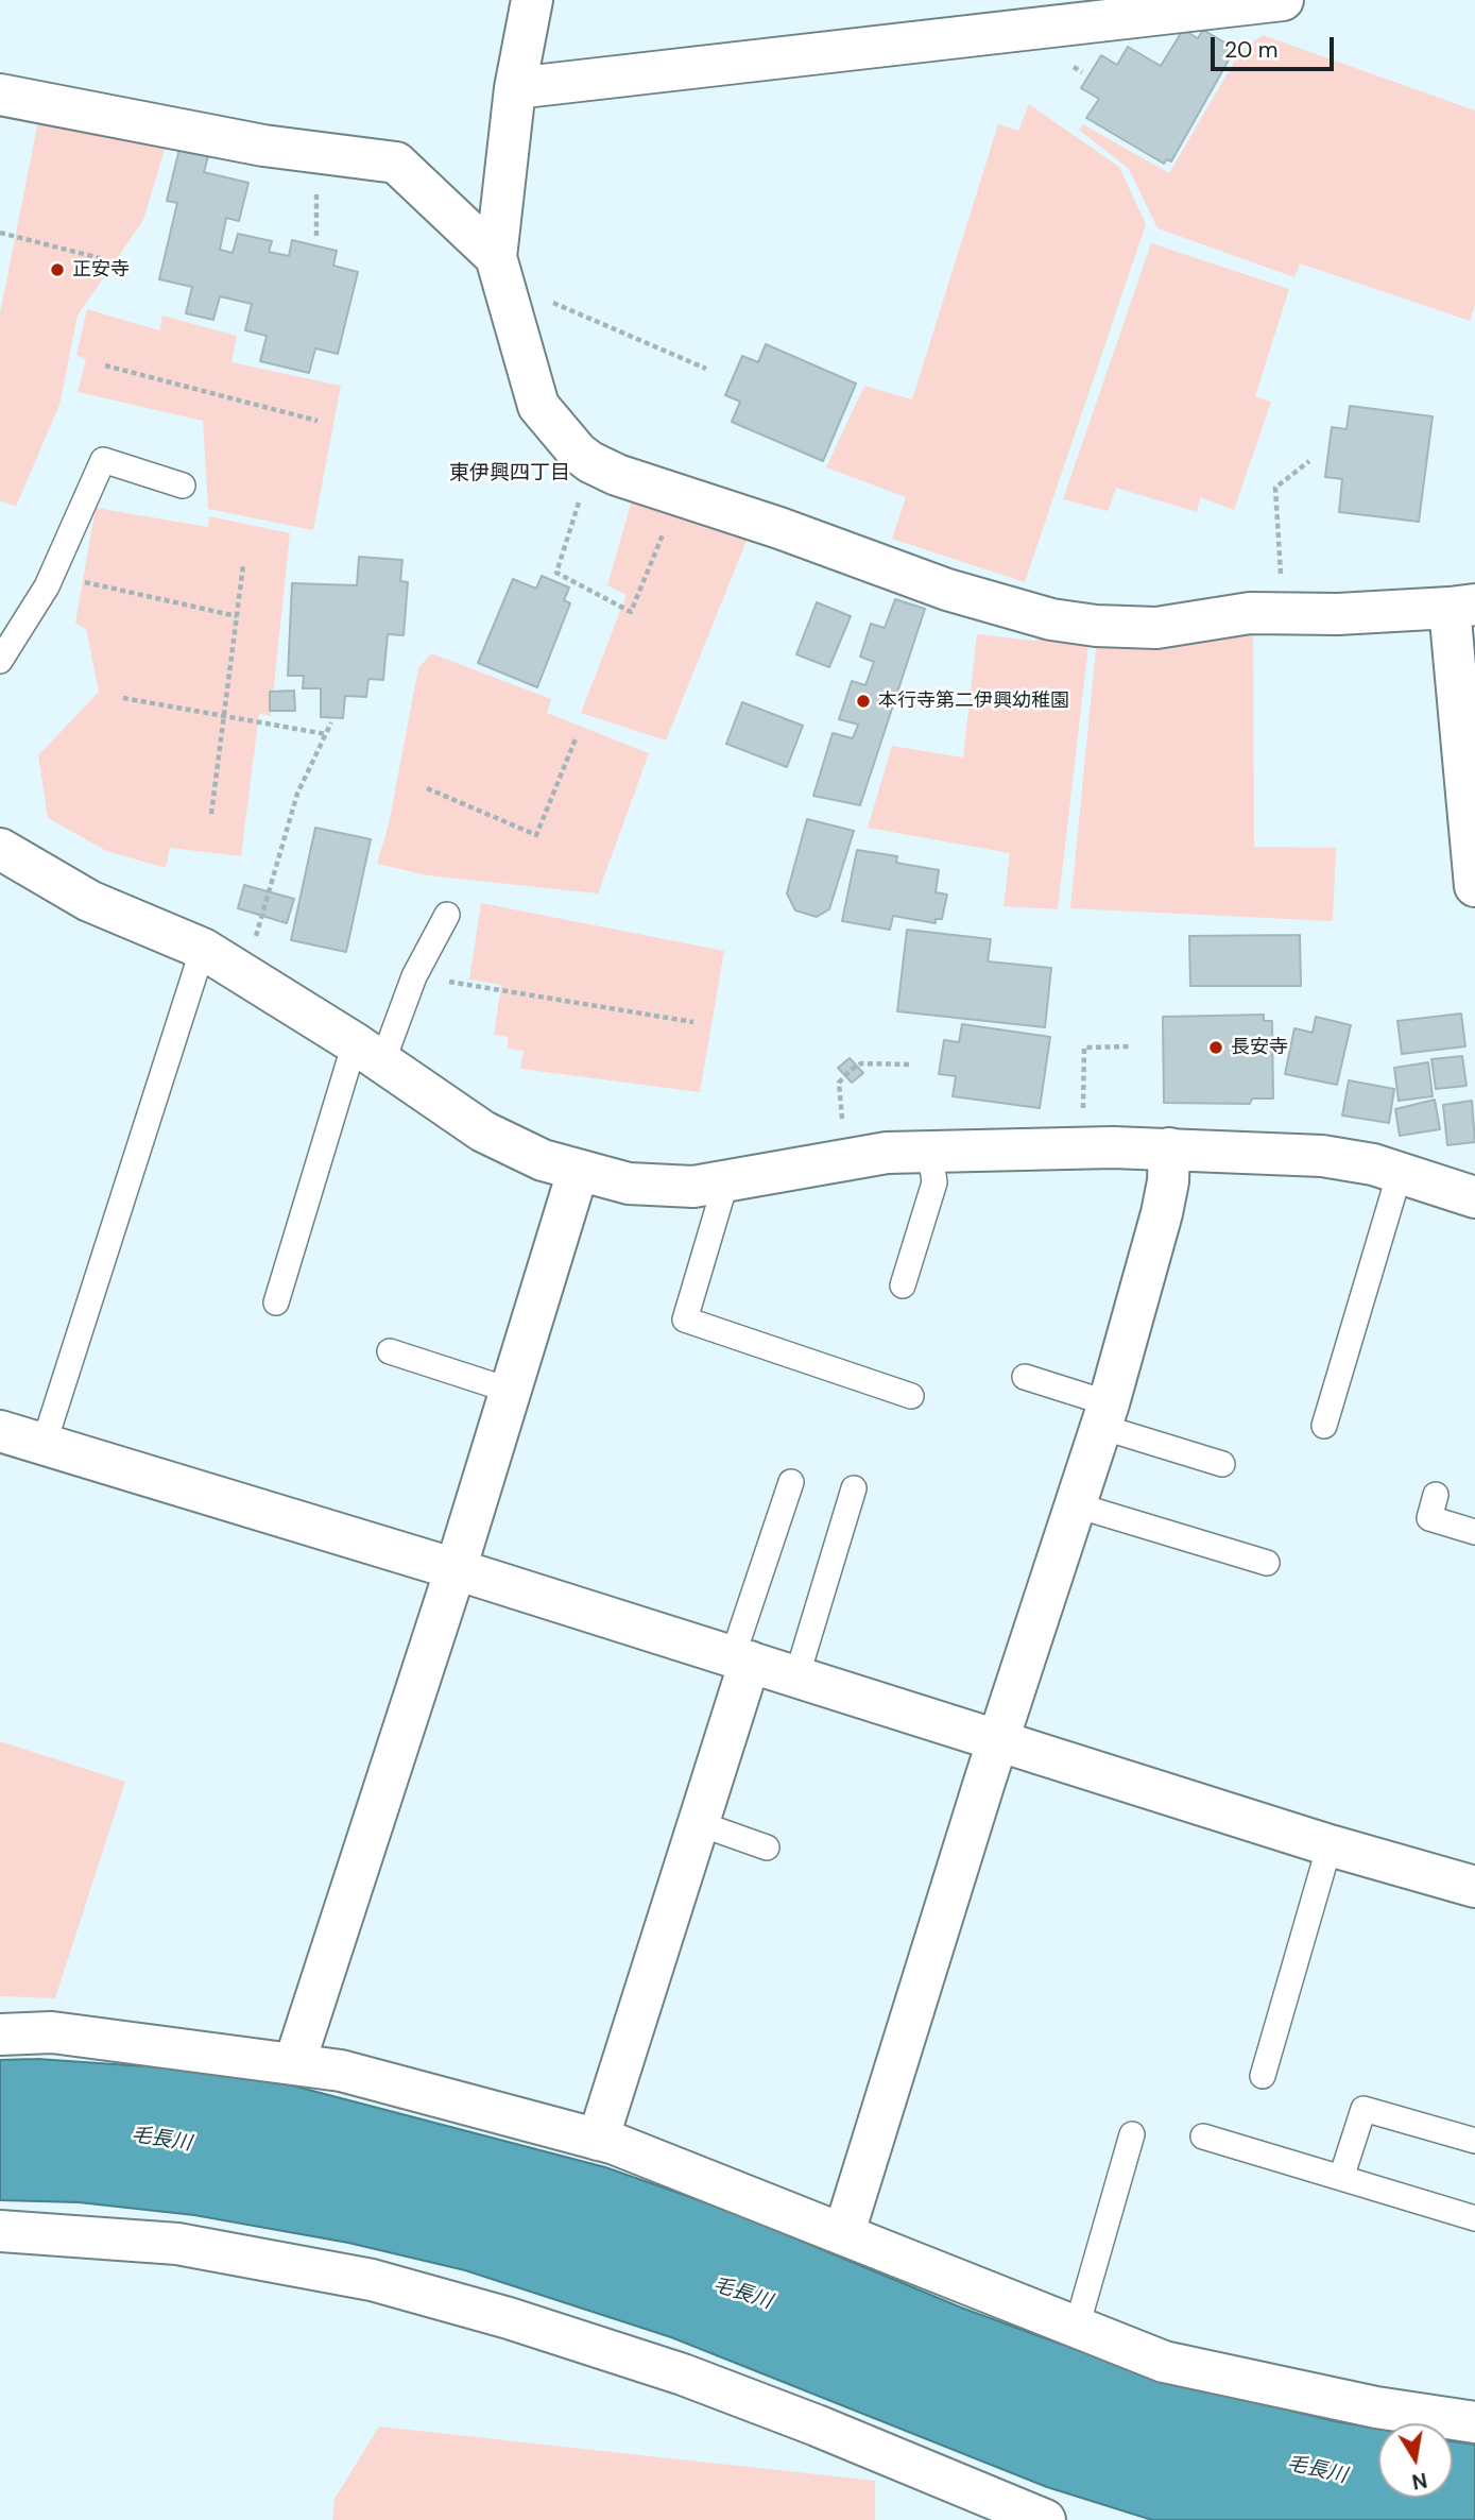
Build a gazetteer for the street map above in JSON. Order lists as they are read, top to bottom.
{
  "districts": ["東伊興四丁目"],
  "water": ["毛長川"],
  "places": ["正安寺", "本行寺第二伊興幼稚園", "長安寺"],
  "scale_bar": "20 m",
  "north": "bottom"
}
